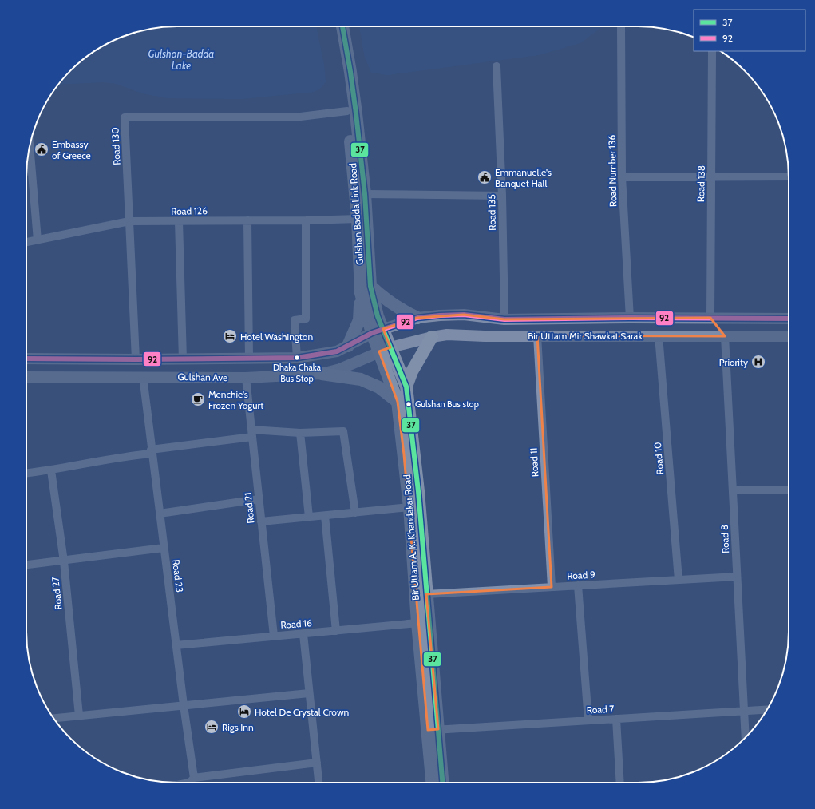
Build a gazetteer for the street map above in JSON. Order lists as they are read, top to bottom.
{
  "streets": {
    "main road": [
      "Gulshan Badda Link Road",
      "Bir Uttam Mir Shawkat Sarak",
      "Gulshan Ave",
      "Bir Uttam A. K. Khandakar Road"
    ],
    "street": [
      "Road 130",
      "Road Number 136",
      "Road 138",
      "Road 126",
      "Road 135",
      "Road 10",
      "Road 11",
      "Road 21",
      "Road 8",
      "Road 9",
      "Road 23",
      "Road 27",
      "Road 16",
      "Road 7"
    ]
  },
  "crossings": [
    ["Road 130", "Road 126"],
    ["Road 130", "Gulshan Badda Link Road"],
    ["Road 130", "Gulshan Ave"],
    ["Road Number 136", "Bir Uttam Mir Shawkat Sarak"],
    ["Road 138", "Bir Uttam Mir Shawkat Sarak"],
    ["Road 126", "Gulshan Badda Link Road"],
    ["Road 135", "Bir Uttam Mir Shawkat Sarak"],
    ["Gulshan Badda Link Road", "Bir Uttam A. K. Khandakar Road"],
    ["Bir Uttam Mir Shawkat Sarak", "Gulshan Ave"],
    ["Bir Uttam Mir Shawkat Sarak", "Road 10"],
    ["Bir Uttam Mir Shawkat Sarak", "Road 11"],
    ["Bir Uttam Mir Shawkat Sarak", "Bir Uttam A. K. Khandakar Road"],
    ["Bir Uttam Mir Shawkat Sarak", "Road 8"],
    ["Gulshan Ave", "Road 21"],
    ["Gulshan Ave", "Bir Uttam A. K. Khandakar Road"],
    ["Gulshan Ave", "Road 23"],
    ["Road 10", "Road 9"],
    ["Road 11", "Road 9"],
    ["Road 21", "Road 16"],
    ["Bir Uttam A. K. Khandakar Road", "Road 9"],
    ["Bir Uttam A. K. Khandakar Road", "Road 16"],
    ["Bir Uttam A. K. Khandakar Road", "Road 7"],
    ["Road 8", "Road 9"],
    ["Road 8", "Road 7"],
    ["Road 23", "Road 16"]
  ],
  "water": ["Gulshan-Badda Lake"],
  "places": {
    "public building": ["Embassy of Greece", "Emmanuelle's Banquet Hall"],
    "hotel": ["Hotel Washington", "Hotel De Crystal Crown", "Rigs Inn"],
    "other": ["Dhaka Chaka Bus Stop", "Gulshan Bus stop"],
    "hospital": ["Priority"],
    "cafe": ["Menchie's Frozen Yogurt"]
  },
  "lines": ["transit line 37", "transit line 92"],
  "legend": ["37", "92"]
}
